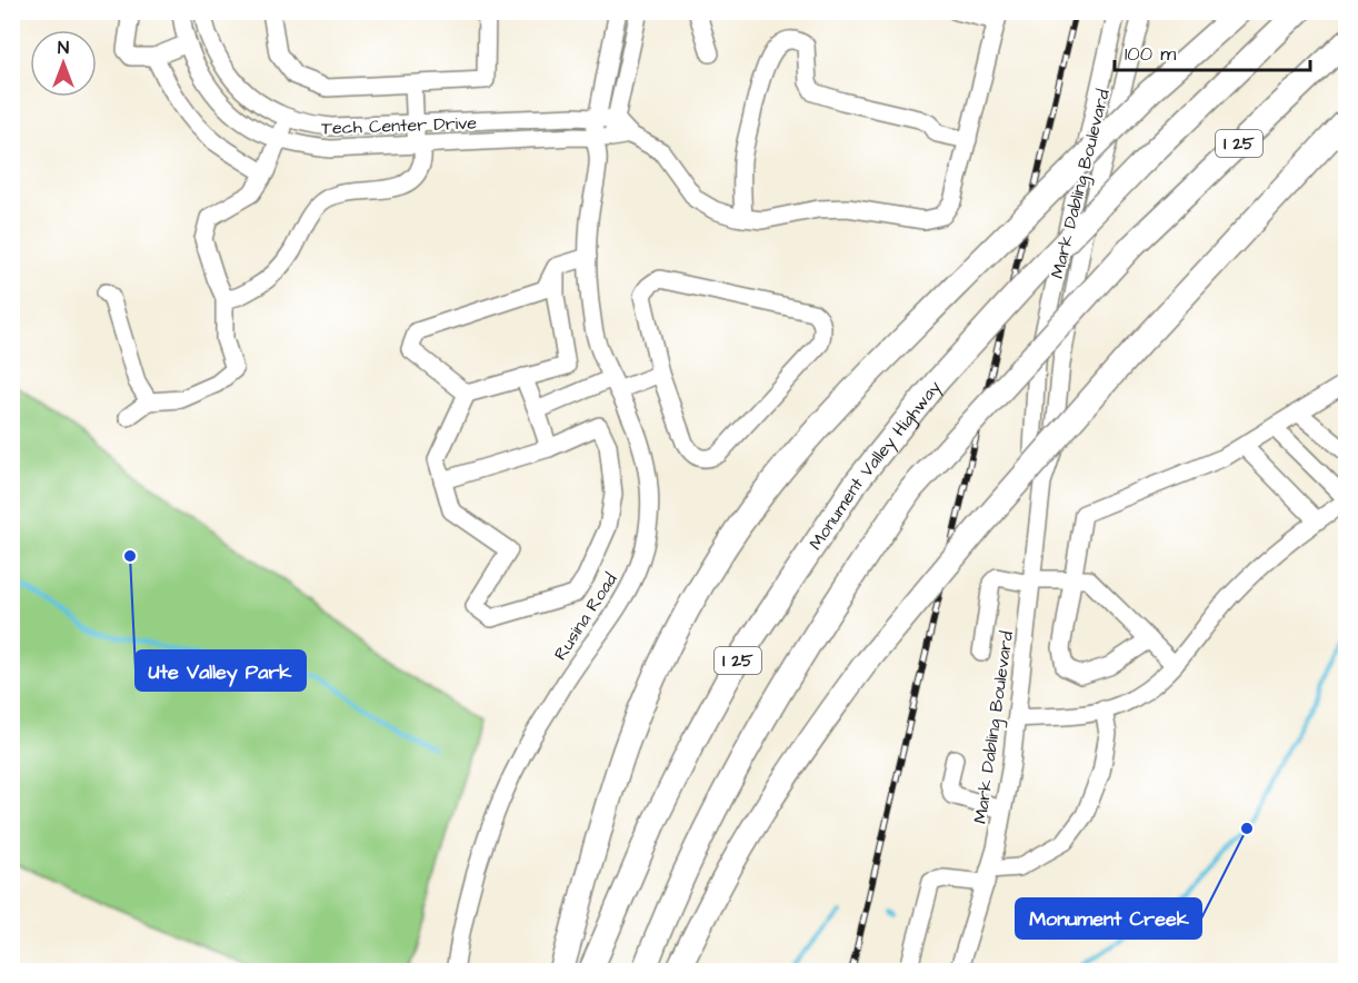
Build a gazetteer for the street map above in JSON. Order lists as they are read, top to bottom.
{
  "streets": {
    "highway": ["I 25", "Monument Valley Highway"],
    "street": ["Tech Center Drive", "Mark Dabling Boulevard", "Rusina Road"]
  },
  "crossings": [
    ["Tech Center Drive", "Rusina Road"]
  ],
  "places": ["Ute Valley Park", "Monument Creek"],
  "scale_bar": "100 m",
  "north": "top"
}
